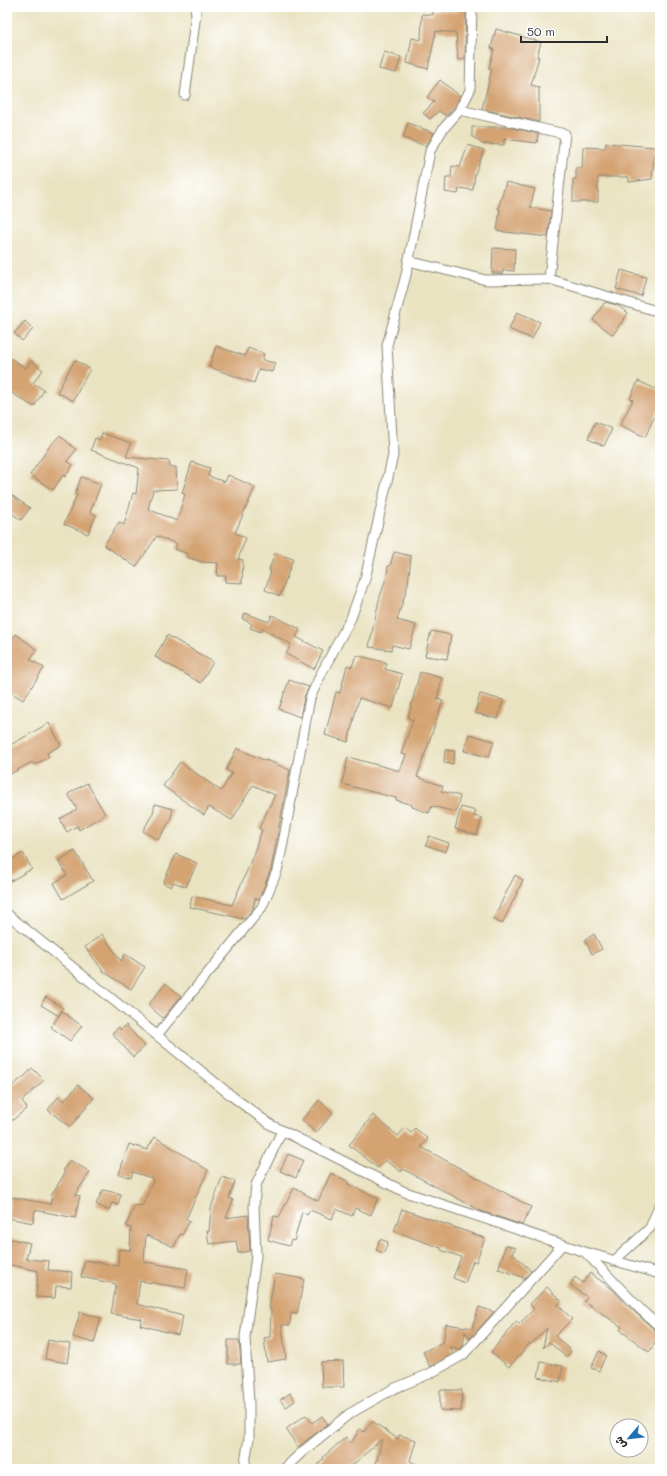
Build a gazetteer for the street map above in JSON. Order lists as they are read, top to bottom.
{
  "scale_bar": "50 m",
  "north": "bottom left"
}
